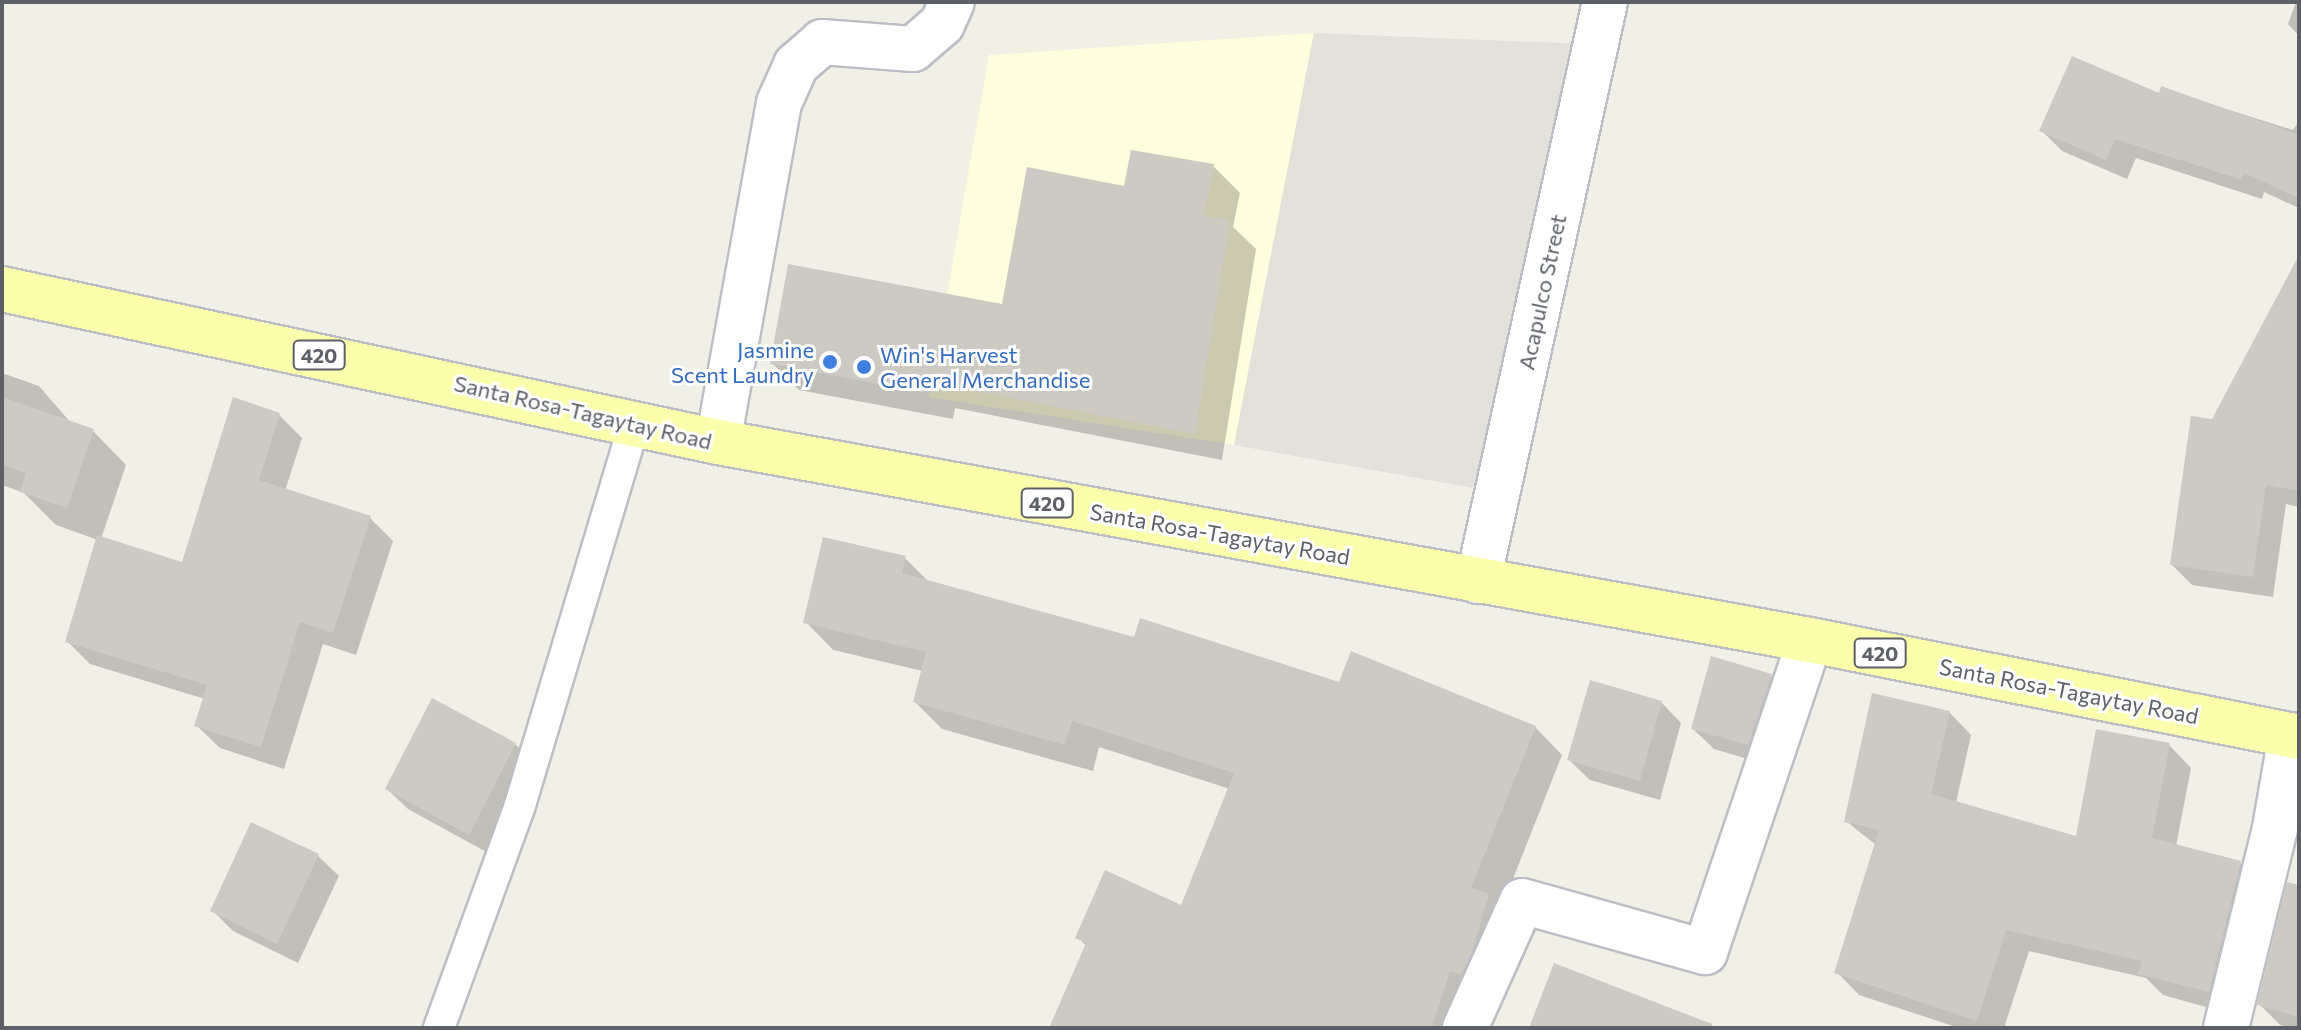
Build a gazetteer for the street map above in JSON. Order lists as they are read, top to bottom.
{
  "streets": {
    "main road": ["420", "Santa Rosa-Tagaytay Road"],
    "street": ["Acapulco Street"]
  },
  "crossings": [
    ["Acapulco Street", "Santa Rosa-Tagaytay Road"]
  ],
  "places": ["Jasmine Scent Laundry", "Win's Harvest General Merchandise"]
}
